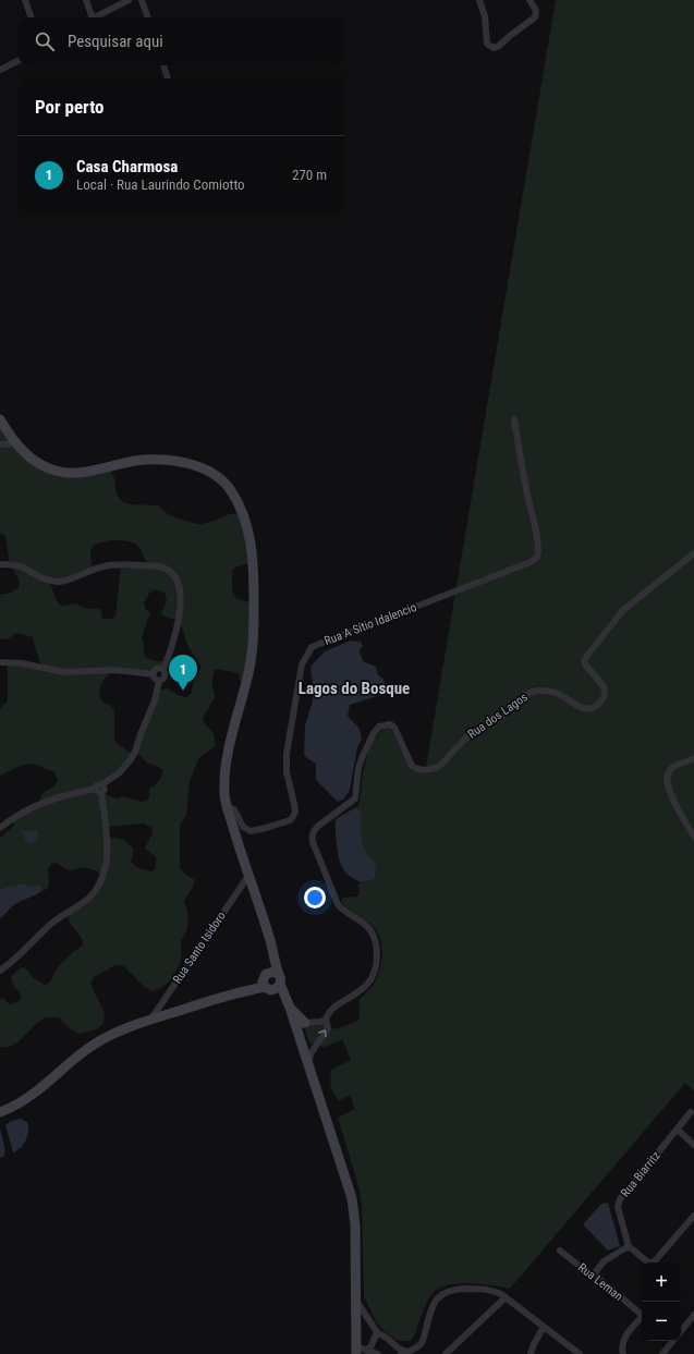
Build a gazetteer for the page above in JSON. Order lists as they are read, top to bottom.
{
  "streets": {
    "street": [
      "Rua A Sítio Idalencio",
      "Rua dos Lagos",
      "Rua Santo Isidoro",
      "Rua Biarritz",
      "Rua Leman"
    ]
  },
  "districts": ["Lagos do Bosque"],
  "page": {
    "search": "Pesquisar aqui",
    "heading": "Por perto",
    "list": [
      {
        "mark": "1",
        "name": "Casa Charmosa",
        "note": "Local · Rua Laurindo Comiotto",
        "value": "270 m"
      }
    ],
    "pins": "1",
    "map_buttons": ["+", "−"]
  }
}
